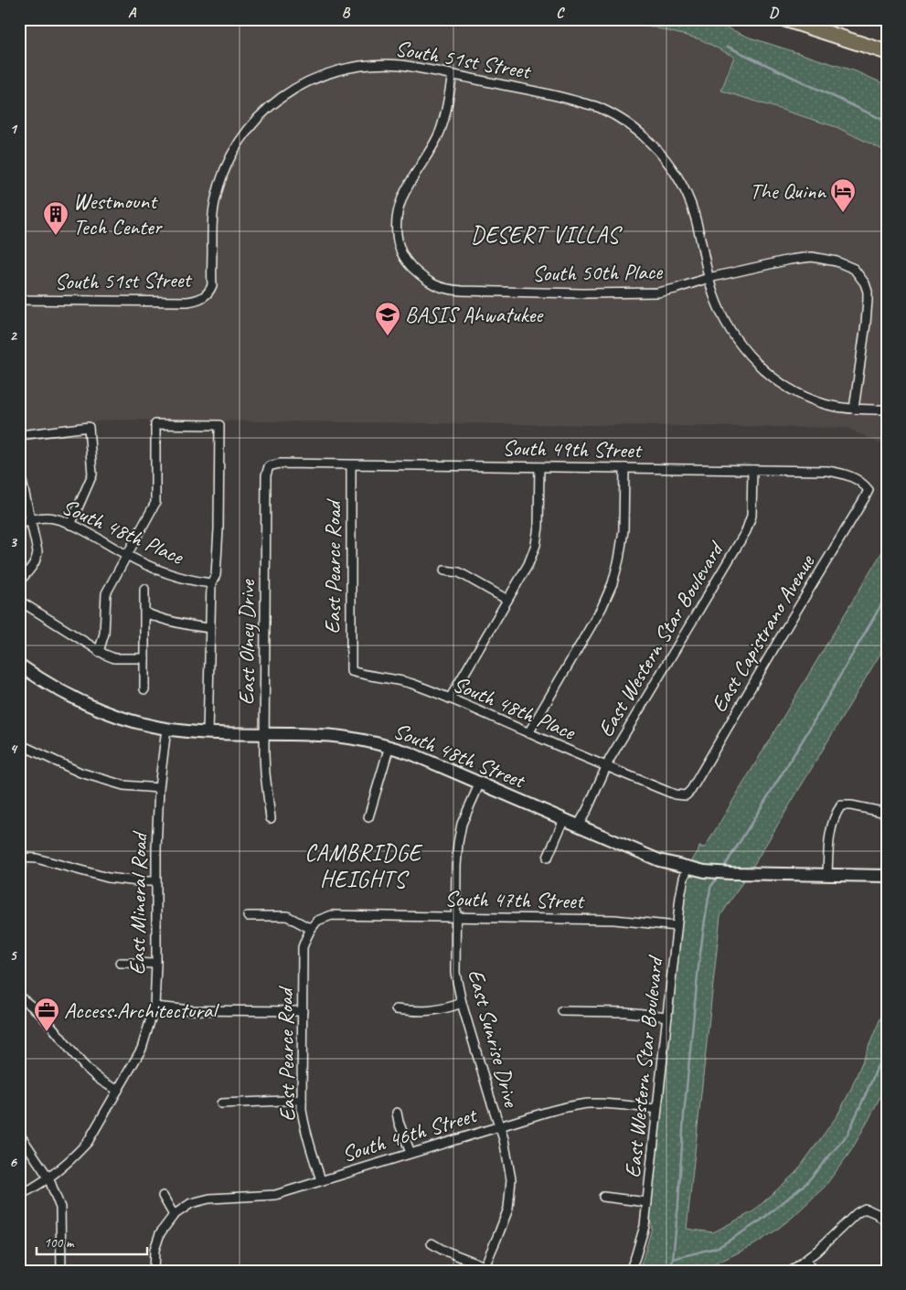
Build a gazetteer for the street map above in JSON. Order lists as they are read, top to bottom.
{
  "streets": {
    "main road": ["South 48th Street"],
    "street": [
      "South 51st Street",
      "South 50th Place",
      "South 49th Street",
      "South 48th Place",
      "East Pearce Road",
      "East Capistrano Avenue",
      "East Western Star Boulevard",
      "East Olney Drive",
      "South 47th Street",
      "East Mineral Road",
      "East Sunrise Drive",
      "South 46th Street"
    ]
  },
  "crossings": [
    ["South 51st Street", "South 50th Place"],
    ["South 49th Street", "East Pearce Road"],
    ["South 49th Street", "East Capistrano Avenue"],
    ["South 49th Street", "East Western Star Boulevard"],
    ["South 49th Street", "East Olney Drive"],
    ["South 48th Place", "East Pearce Road"],
    ["South 48th Place", "East Capistrano Avenue"],
    ["South 48th Place", "East Western Star Boulevard"],
    ["East Pearce Road", "South 47th Street"],
    ["East Pearce Road", "South 46th Street"],
    ["East Western Star Boulevard", "South 48th Street"],
    ["East Western Star Boulevard", "South 47th Street"],
    ["East Western Star Boulevard", "South 46th Street"],
    ["East Olney Drive", "South 48th Street"],
    ["South 48th Street", "East Mineral Road"],
    ["South 48th Street", "East Sunrise Drive"],
    ["South 47th Street", "East Sunrise Drive"],
    ["East Sunrise Drive", "South 46th Street"]
  ],
  "districts": ["DESERT VILLAS", "CAMBRIDGE HEIGHTS"],
  "places": {
    "hotel": ["The Quinn"],
    "building": ["Westmount Tech Center"],
    "school or university": ["BASIS Ahwatukee"],
    "office": ["Access.Architectural"]
  },
  "scale_bar": "100 m",
  "grid": {
    "columns": [
      "A",
      "B",
      "C",
      "D"
    ],
    "rows": [
      "1",
      "2",
      "3",
      "4",
      "5",
      "6"
    ]
  }
}
